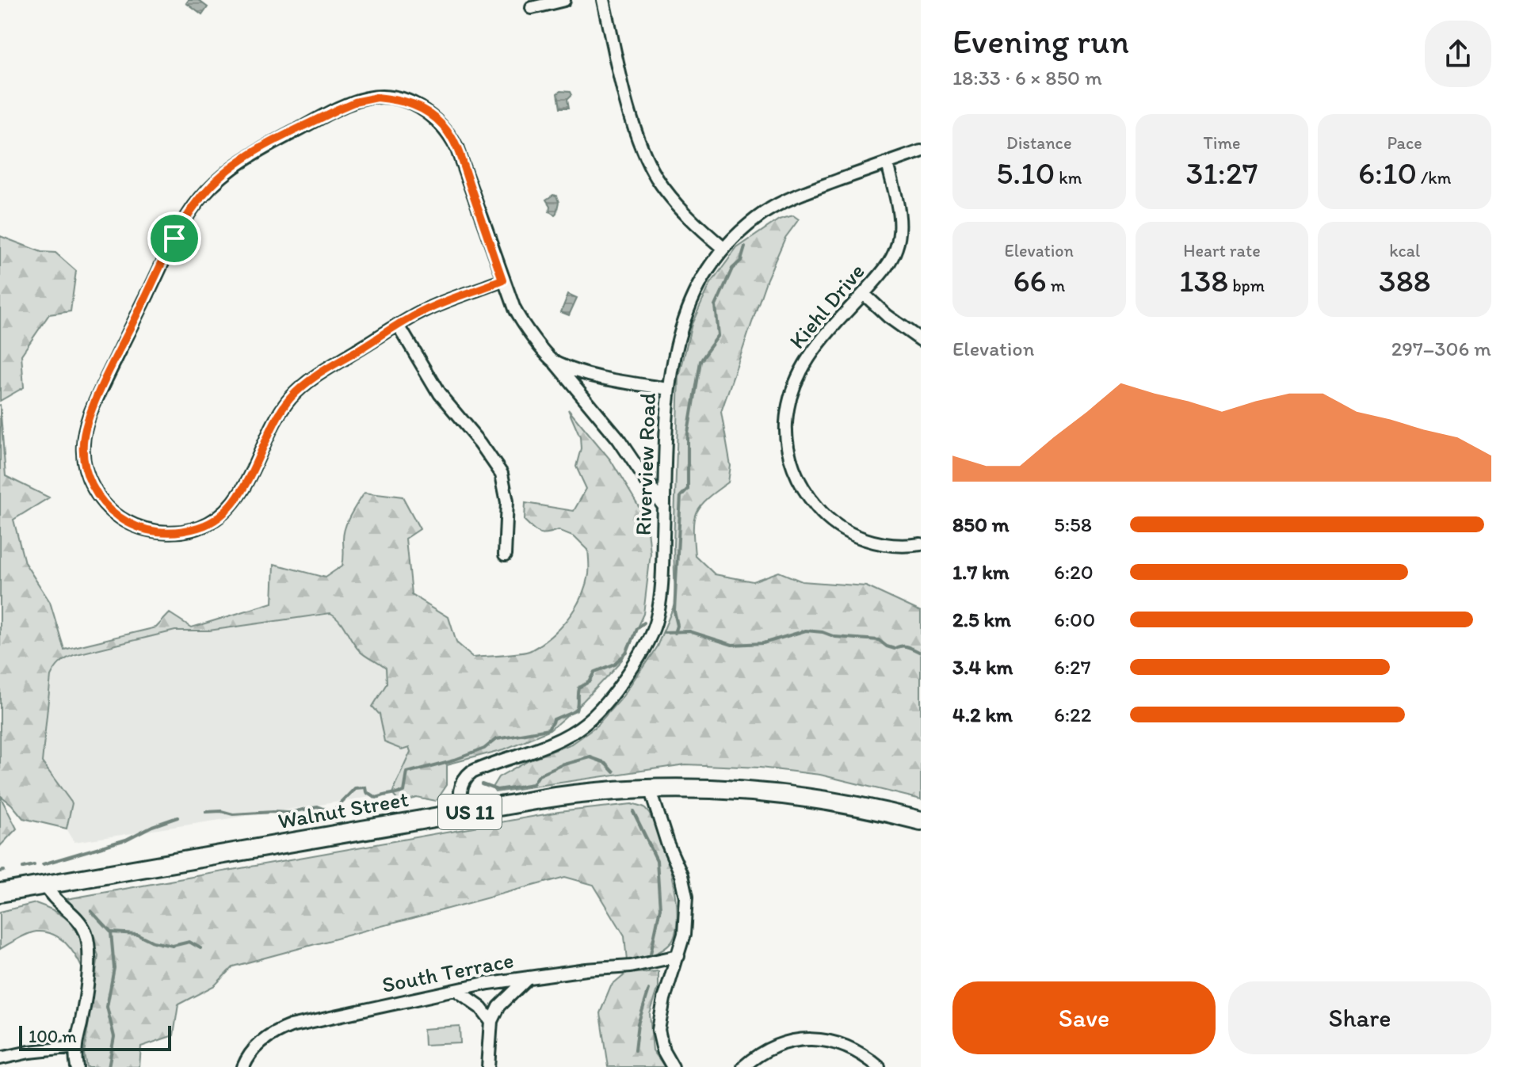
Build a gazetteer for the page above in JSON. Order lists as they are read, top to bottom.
{
  "streets": {
    "main road": ["Walnut Street", "US 11"],
    "street": ["Kiehl Drive", "Riverview Road", "South Terrace"]
  },
  "crossings": [
    ["Kiehl Drive", "Riverview Road"],
    ["Riverview Road", "Walnut Street"]
  ],
  "scale_bar": "100 m",
  "page": {
    "heading": ["Evening run", "18:33 · 6 × 850 m"],
    "stats": [
      ["Distance", "5.10 km"],
      ["Time", "31:27"],
      ["Pace", "6:10 /km"],
      ["Elevation", "66 m"],
      ["Heart rate", "138 bpm"],
      ["kcal", "388"]
    ],
    "chart": ["Elevation", "297–306 m"],
    "list": [
      {
        "name": "850 m",
        "note": "5:58"
      },
      {
        "name": "1.7 km",
        "note": "6:20"
      },
      {
        "name": "2.5 km",
        "note": "6:00"
      },
      {
        "name": "3.4 km",
        "note": "6:27"
      },
      {
        "name": "4.2 km",
        "note": "6:22"
      }
    ],
    "buttons": ["Save", "Share"],
    "scale": "100 m"
  }
}
